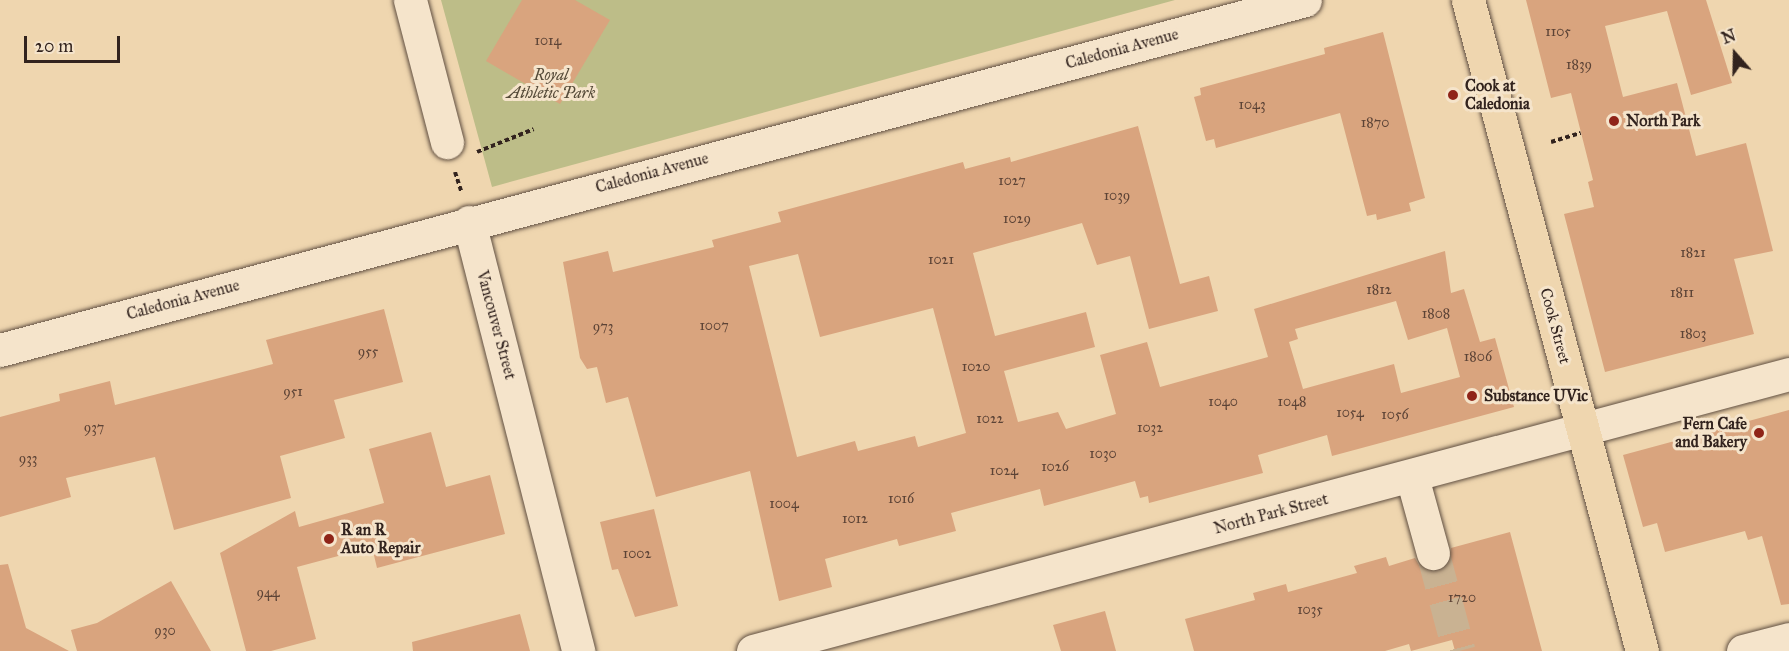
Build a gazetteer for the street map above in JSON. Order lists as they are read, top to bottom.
{
  "streets": {
    "main road": ["Cook Street"],
    "street": ["Caledonia Avenue", "Vancouver Street", "North Park Street"]
  },
  "crossings": [
    ["Caledonia Avenue", "Vancouver Street"],
    ["Cook Street", "North Park Street"]
  ],
  "parks": ["Royal Athletic Park"],
  "places": [
    "Cook at Caledonia",
    "North Park",
    "Substance UVic",
    "Fern Cafe and Bakery",
    "R an R Auto Repair"
  ],
  "house_numbers": [
    "1105",
    "1014",
    "1839",
    "1043",
    "1870",
    "1027",
    "1039",
    "1029",
    "1821",
    "1021",
    "1812",
    "1811",
    "1808",
    "1007",
    "973",
    "1803",
    "955",
    "1806",
    "1020",
    "951",
    "1040",
    "1048",
    "1054",
    "1056",
    "1022",
    "937",
    "1032",
    "1030",
    "933",
    "1026",
    "1024",
    "1016",
    "1004",
    "1012",
    "1002",
    "944",
    "1720",
    "1035",
    "930"
  ],
  "scale_bar": "20 m",
  "north": "top"
}
